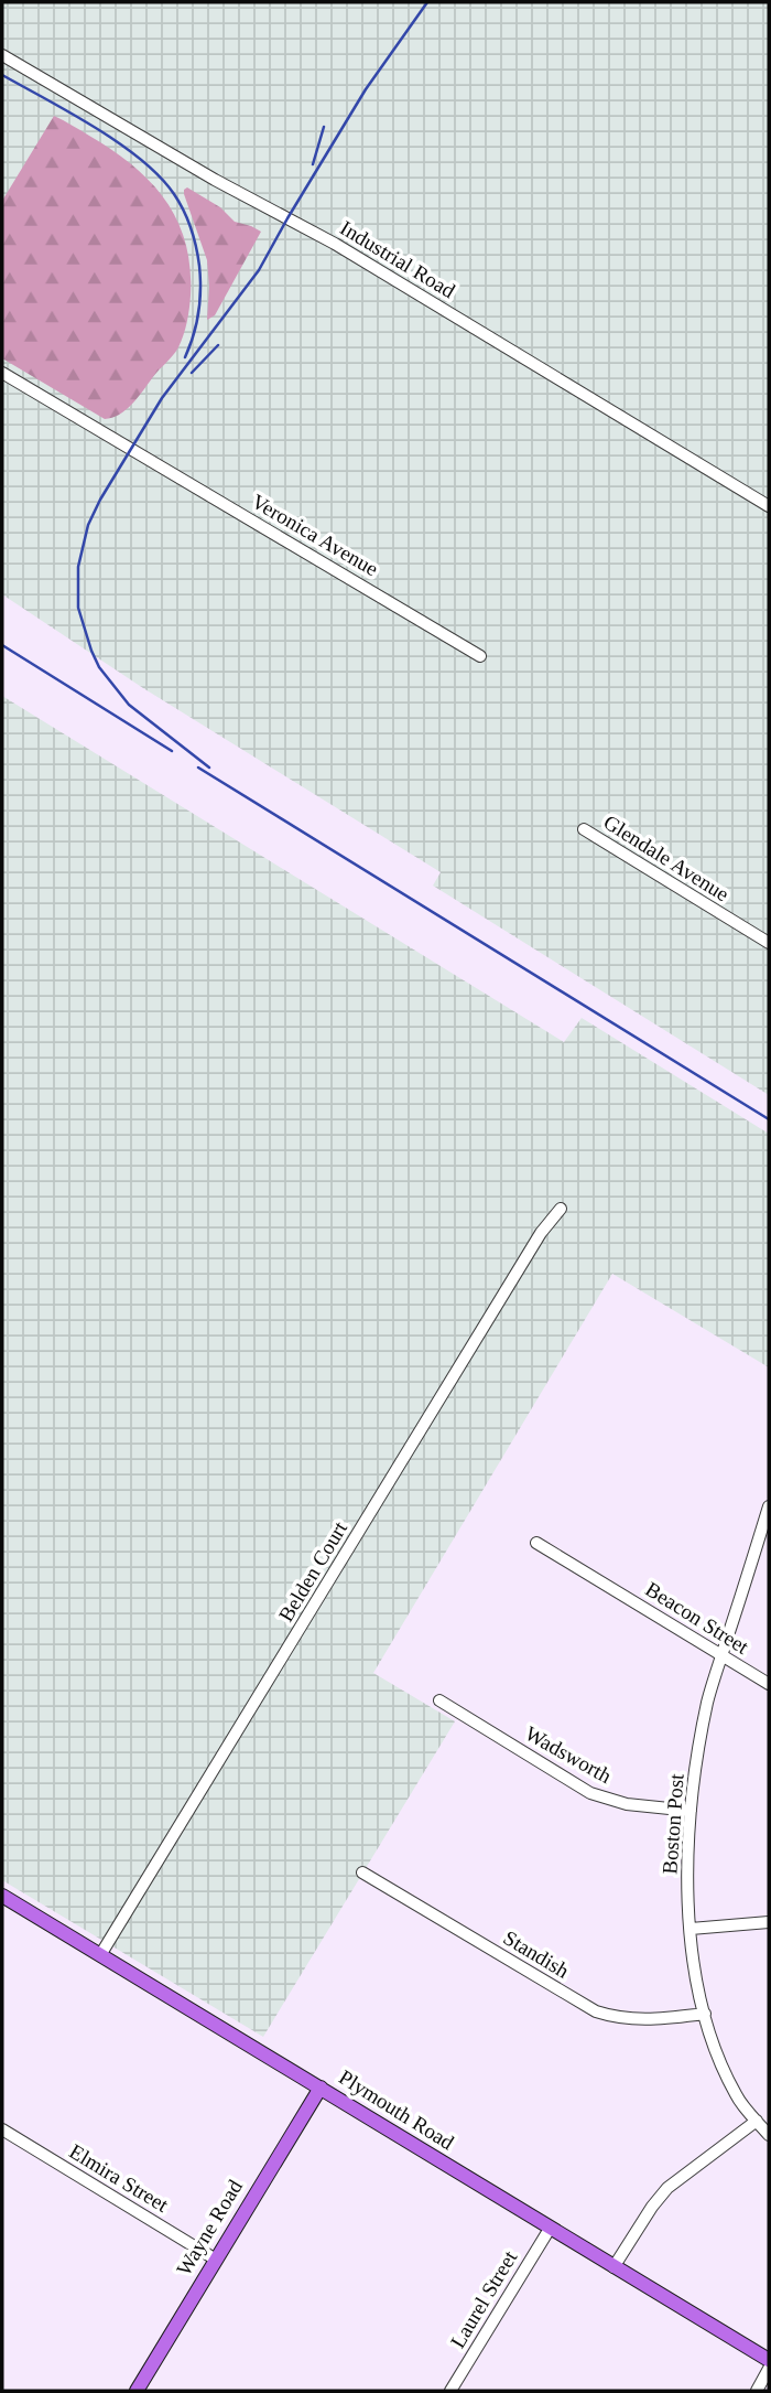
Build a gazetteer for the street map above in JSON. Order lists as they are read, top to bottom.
{
  "streets": {
    "main road": ["Plymouth Road", "Wayne Road"],
    "street": [
      "Industrial Road",
      "Veronica Avenue",
      "Glendale Avenue",
      "Belden Court",
      "Beacon Street",
      "Wadsworth",
      "Boston Post",
      "Standish",
      "Elmira Street",
      "Laurel Street"
    ]
  },
  "crossings": [
    ["Belden Court", "Plymouth Road"],
    ["Beacon Street", "Boston Post"],
    ["Wadsworth", "Boston Post"],
    ["Boston Post", "Standish"],
    ["Plymouth Road", "Wayne Road"],
    ["Plymouth Road", "Laurel Street"],
    ["Elmira Street", "Wayne Road"]
  ]
}
